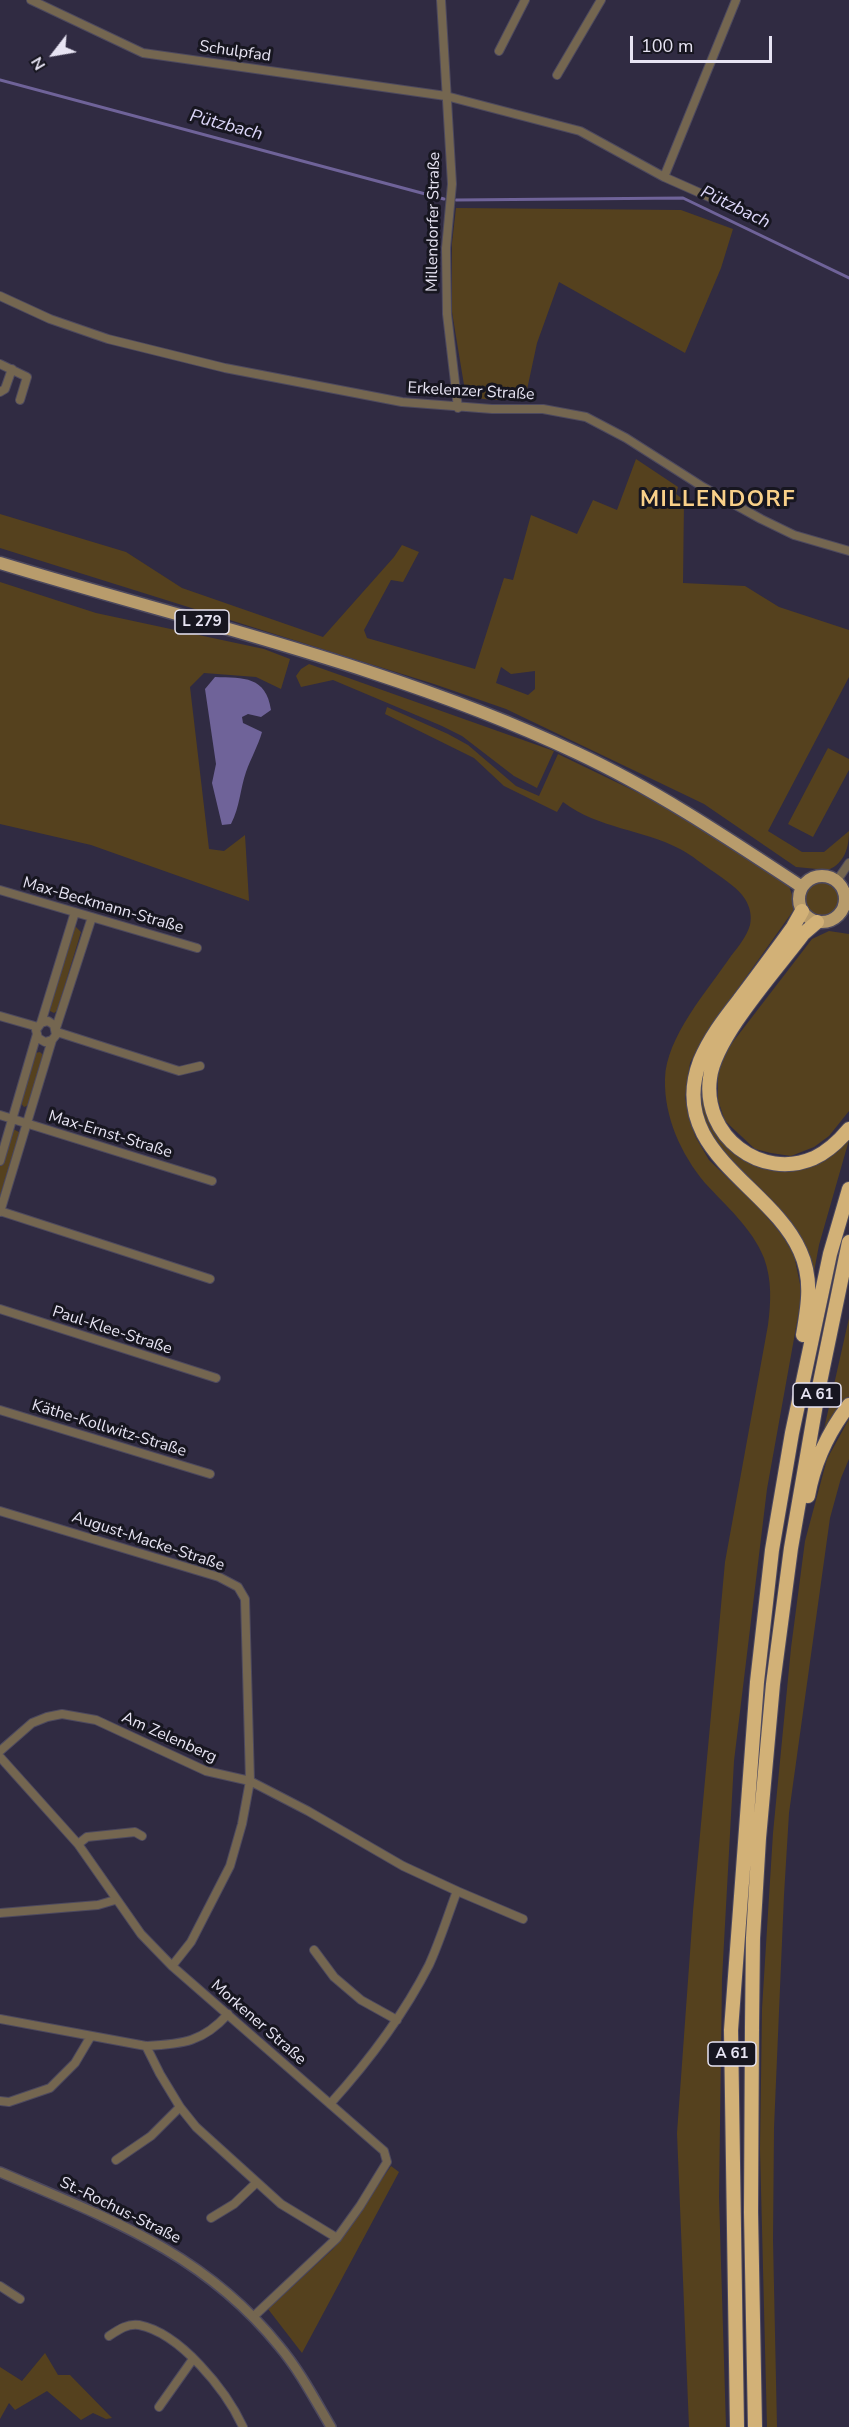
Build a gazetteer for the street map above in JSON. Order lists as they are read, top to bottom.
{
  "streets": {
    "highway": ["A 61"],
    "main road": ["L 279"],
    "street": [
      "Schulpfad",
      "Millendorfer Straße",
      "Erkelenzer Straße",
      "Max-Beckmann-Straße",
      "Max-Ernst-Straße",
      "Paul-Klee-Straße",
      "Käthe-Kollwitz-Straße",
      "August-Macke-Straße",
      "Am Zelenberg",
      "Morkener Straße",
      "St.-Rochus-Straße"
    ]
  },
  "crossings": [
    ["Schulpfad", "Millendorfer Straße"],
    ["Millendorfer Straße", "Erkelenzer Straße"],
    ["August-Macke-Straße", "Am Zelenberg"],
    ["August-Macke-Straße", "Morkener Straße"]
  ],
  "districts": ["MILLENDORF"],
  "water": ["Pützbach"],
  "scale_bar": "100 m",
  "north": "bottom left"
}
